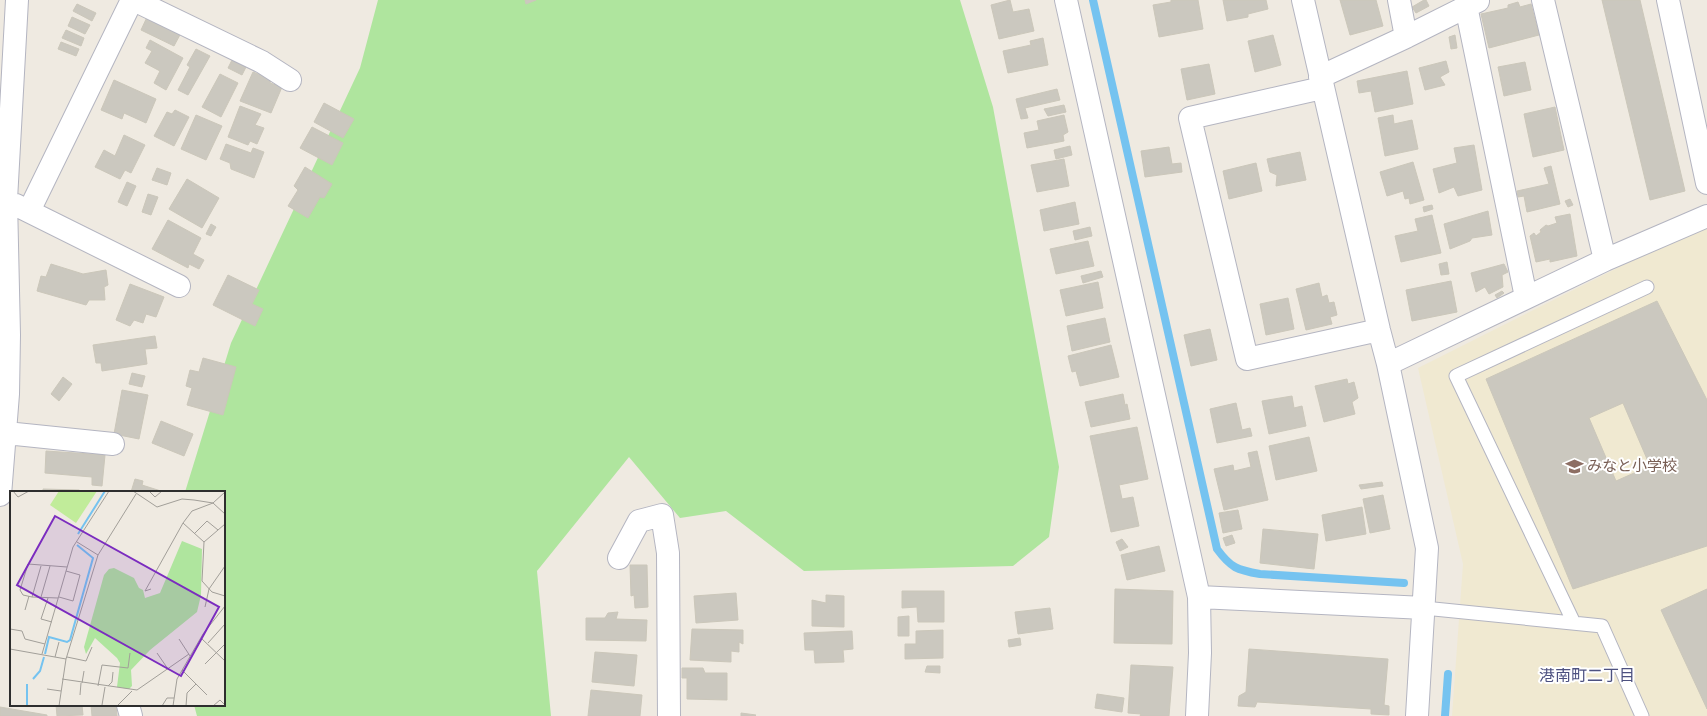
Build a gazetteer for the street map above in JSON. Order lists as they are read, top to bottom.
{
  "districts": ["港南町二丁目"],
  "places": {
    "school or university": ["みなと小学校"]
  }
}
